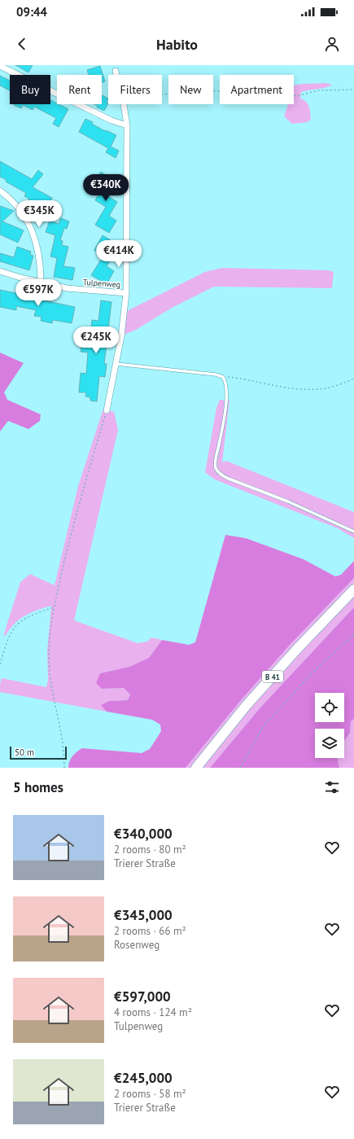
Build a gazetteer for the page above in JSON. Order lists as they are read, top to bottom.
{
  "streets": {
    "highway": ["B 41"],
    "street": ["Tulpenweg"]
  },
  "scale_bar": "50 m",
  "page": {
    "status": "09:44",
    "header": "Habito",
    "chip": [
      "Buy",
      "Rent",
      "Filters",
      "New",
      "Apartment"
    ],
    "price": [
      "€340K",
      "€345K",
      "€414K",
      "€597K",
      "€245K"
    ],
    "scale": "50 m",
    "heading": "5 homes",
    "list": [
      {
        "name": "€340,000",
        "note": "2 rooms · 80 m² · Trierer Straße"
      },
      {
        "name": "€345,000",
        "note": "2 rooms · 66 m² · Rosenweg"
      },
      {
        "name": "€597,000",
        "note": "4 rooms · 124 m² · Tulpenweg"
      },
      {
        "name": "€245,000",
        "note": "2 rooms · 58 m² · Trierer Straße"
      }
    ]
  }
}
